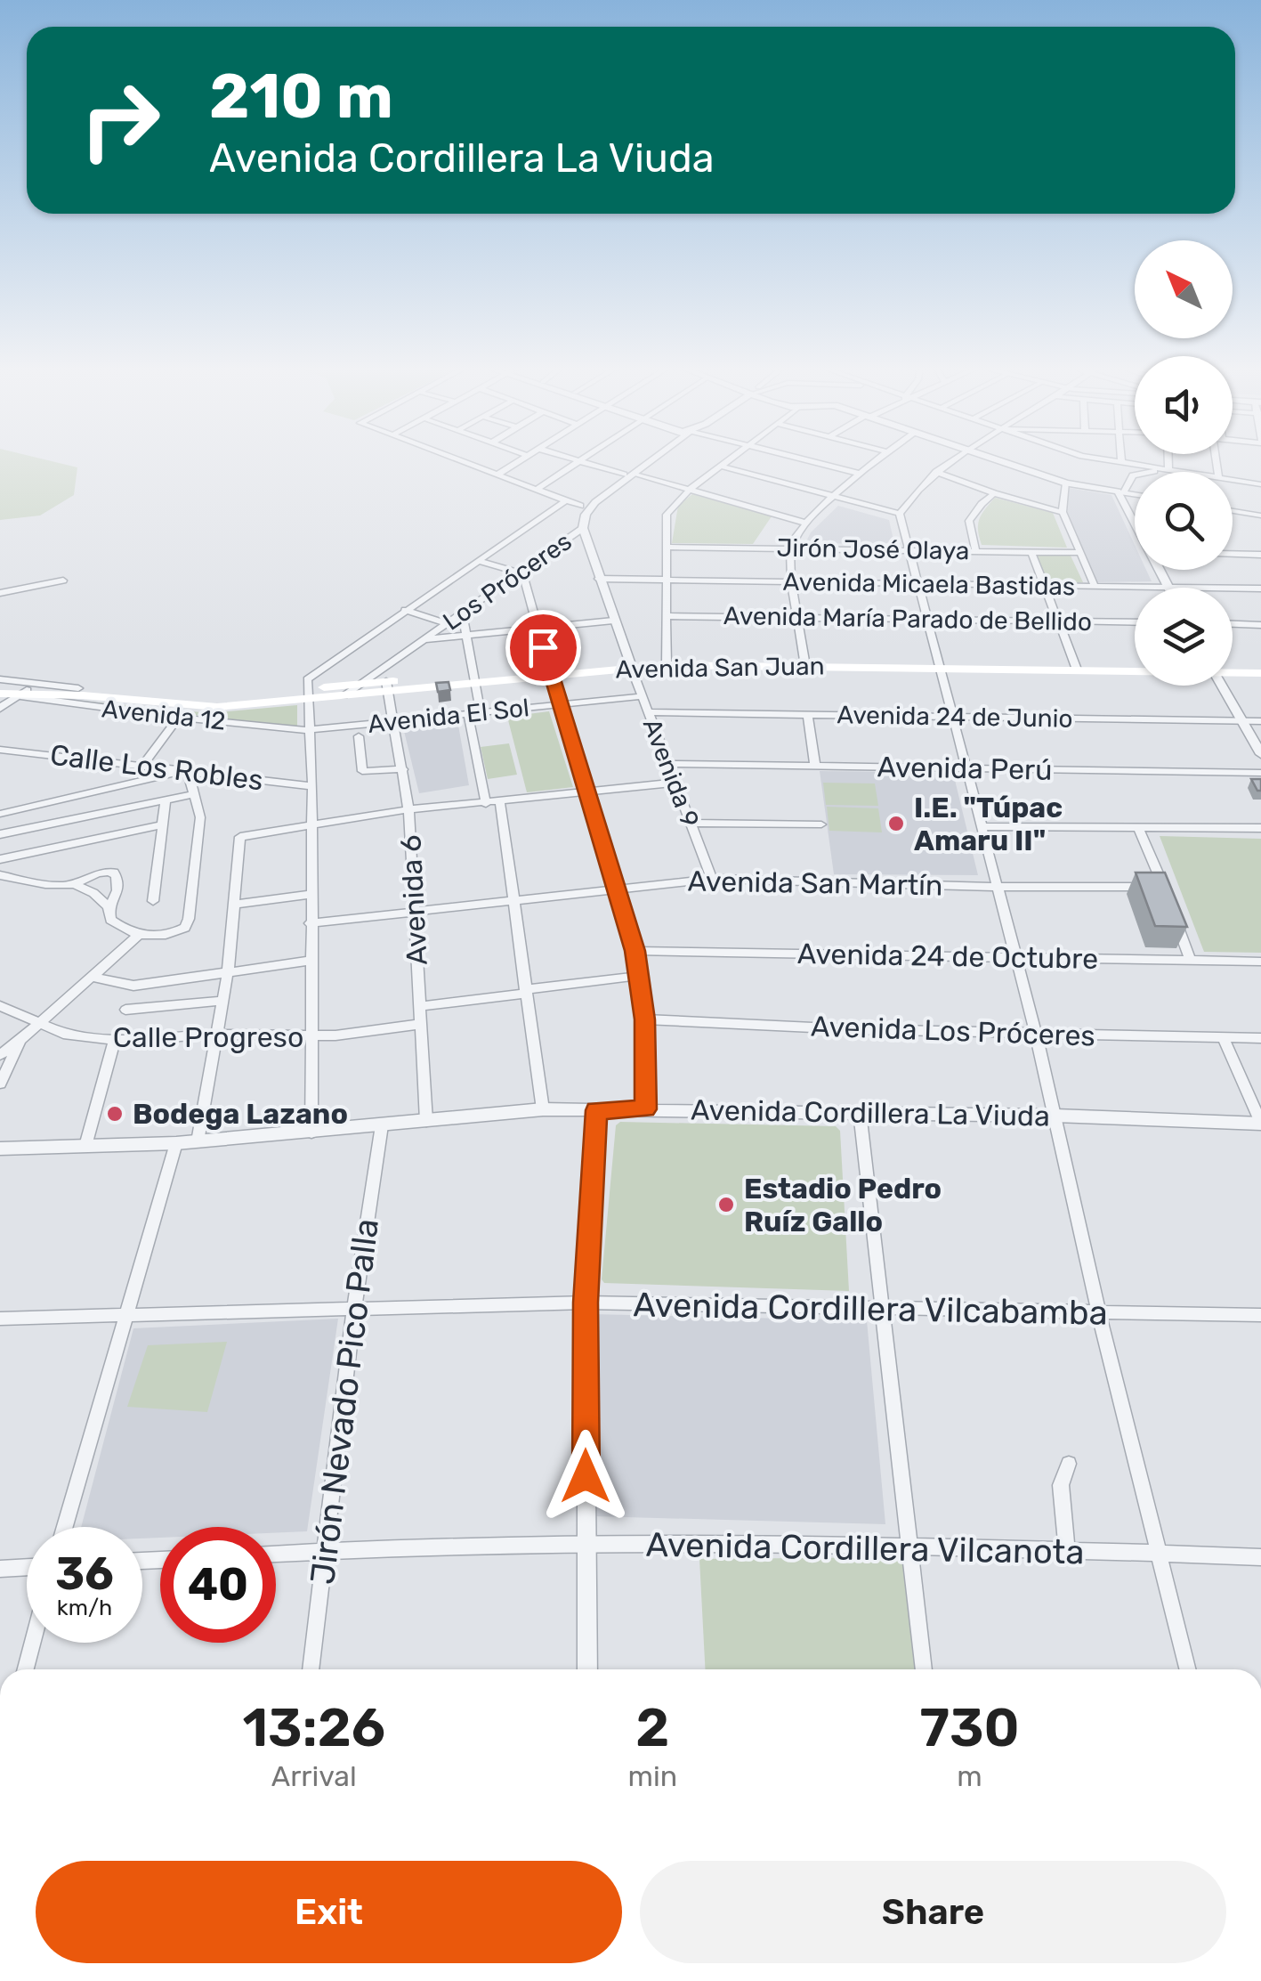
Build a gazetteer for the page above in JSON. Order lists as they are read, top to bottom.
{
  "streets": {
    "main road": ["Avenida San Juan"],
    "street": [
      "Jirón José Olaya",
      "Los Próceres",
      "Avenida Micaela Bastidas",
      "Avenida María Parado de Bellido",
      "Avenida 12",
      "Avenida El Sol",
      "Avenida 24 de Junio",
      "Calle Los Robles",
      "Avenida Perú",
      "Avenida 9",
      "Avenida San Martín",
      "Avenida 6",
      "Avenida 24 de Octubre",
      "Avenida Los Próceres",
      "Calle Progreso",
      "Avenida Cordillera La Viuda",
      "Avenida Cordillera Vilcabamba",
      "Jirón Nevado Pico Palla",
      "Avenida Cordillera Vilcanota"
    ]
  },
  "crossings": [
    ["Los Próceres", "Avenida San Juan"],
    ["Los Próceres", "Avenida 9"],
    ["Avenida Micaela Bastidas", "Avenida 9"],
    ["Avenida San Juan", "Avenida 12"],
    ["Avenida San Juan", "Avenida 9"],
    ["Avenida San Juan", "Avenida 6"],
    ["Avenida 12", "Avenida El Sol"],
    ["Avenida El Sol", "Avenida 9"],
    ["Avenida El Sol", "Avenida 6"],
    ["Avenida 24 de Junio", "Avenida 9"],
    ["Avenida Perú", "Avenida 9"],
    ["Avenida 9", "Avenida San Martín"],
    ["Avenida San Martín", "Avenida 6"],
    ["Avenida 6", "Calle Progreso"],
    ["Avenida 6", "Avenida Cordillera La Viuda"],
    ["Avenida Cordillera La Viuda", "Jirón Nevado Pico Palla"],
    ["Avenida Cordillera Vilcabamba", "Jirón Nevado Pico Palla"],
    ["Jirón Nevado Pico Palla", "Avenida Cordillera Vilcanota"]
  ],
  "places": ["I.E. \"Túpac Amaru II\"", "Bodega Lazano", "Estadio Pedro Ruíz Gallo"],
  "north": "top left",
  "page": {
    "turn": ["210 m", "Avenida Cordillera La Viuda"],
    "speed": "36 km/h",
    "limit": "40",
    "eta": [
      "13:26",
      "Arrival",
      "2",
      "min",
      "730",
      "m"
    ],
    "buttons": ["Exit", "Share"]
  }
}
